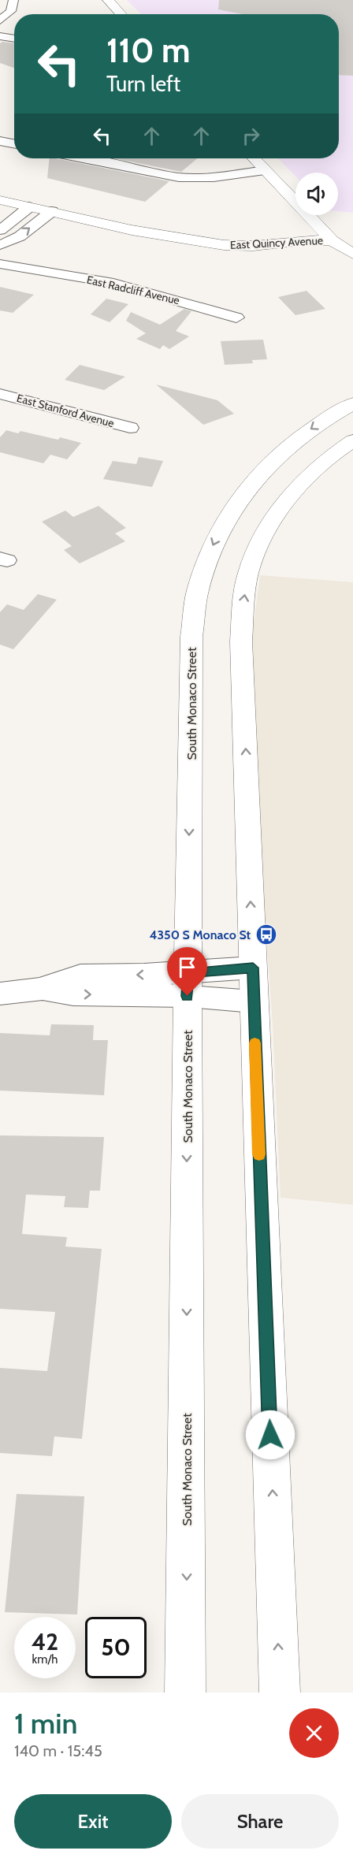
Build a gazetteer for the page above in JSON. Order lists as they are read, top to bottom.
{
  "streets": {
    "main road": ["East Quincy Avenue", "South Monaco Street"],
    "street": ["East Radcliff Avenue", "East Stanford Avenue"]
  },
  "places": {
    "bus stop": ["4350 S Monaco St"]
  },
  "page": {
    "turn": ["110 m", "Turn left"],
    "speed": "42 km/h",
    "limit": "50",
    "heading": ["1 min", "140 m · 15:45"],
    "buttons": ["Exit", "Share"]
  }
}
